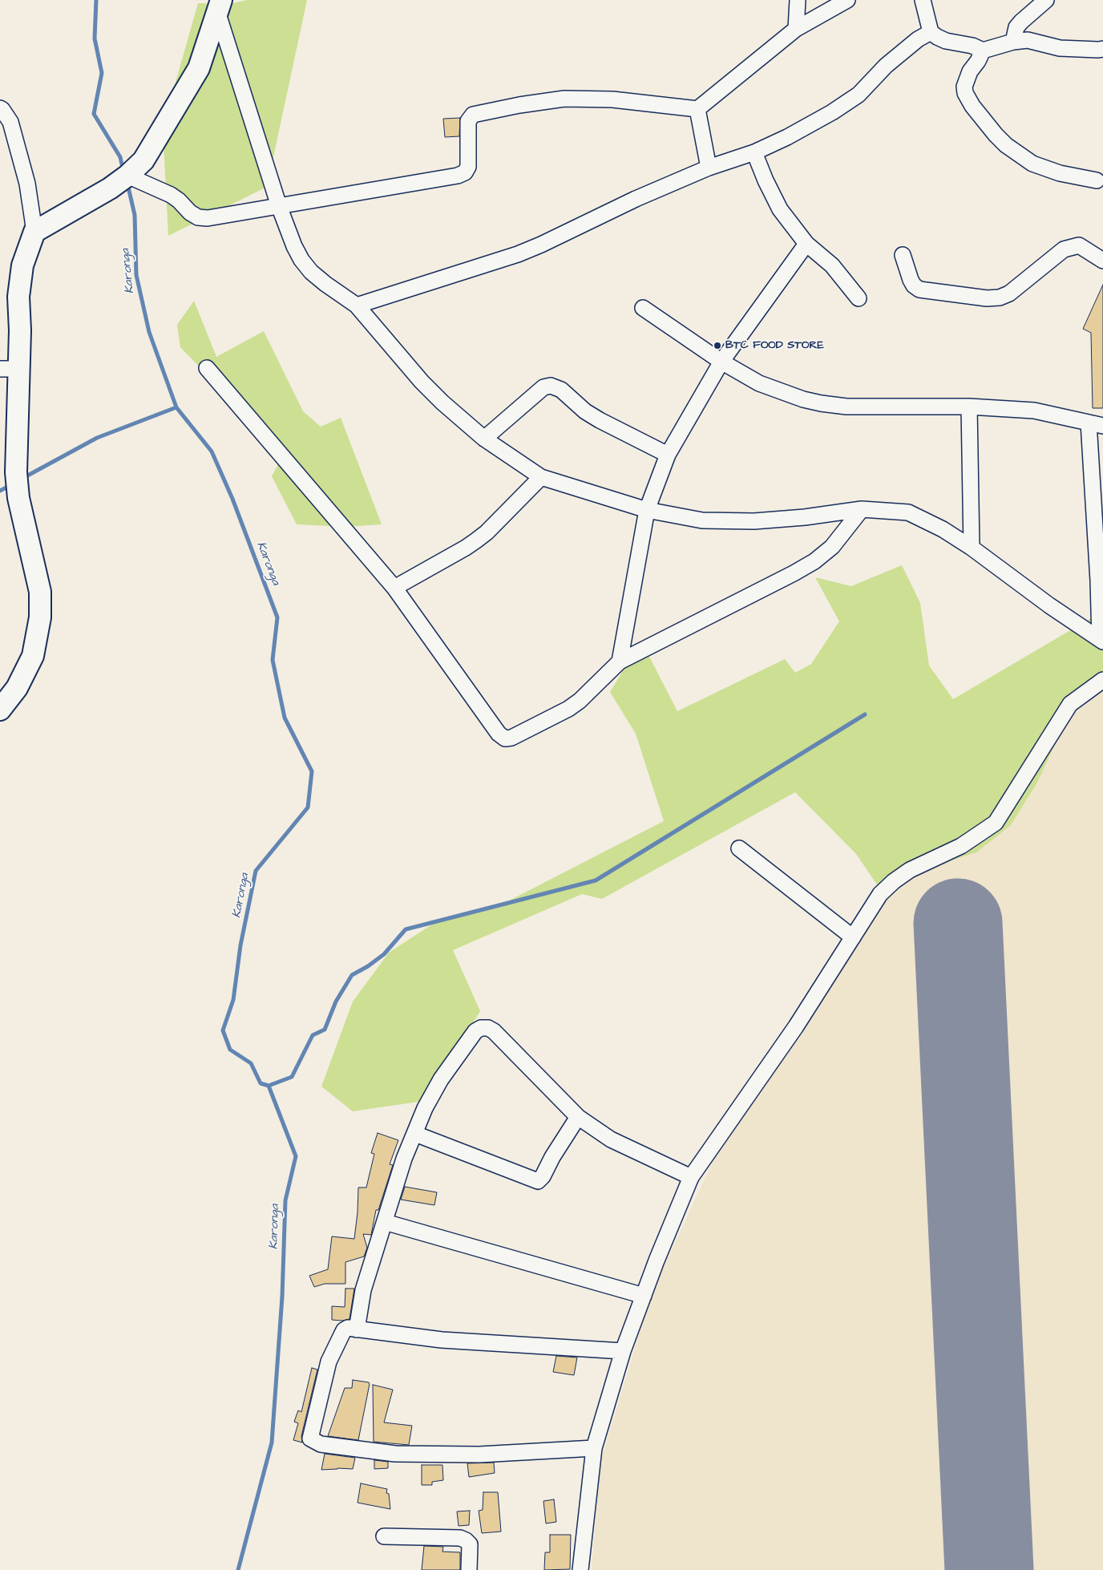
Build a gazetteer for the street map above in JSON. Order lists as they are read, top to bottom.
{
  "water": ["Karonga"],
  "places": ["BTC FOOD STORE"]
}
